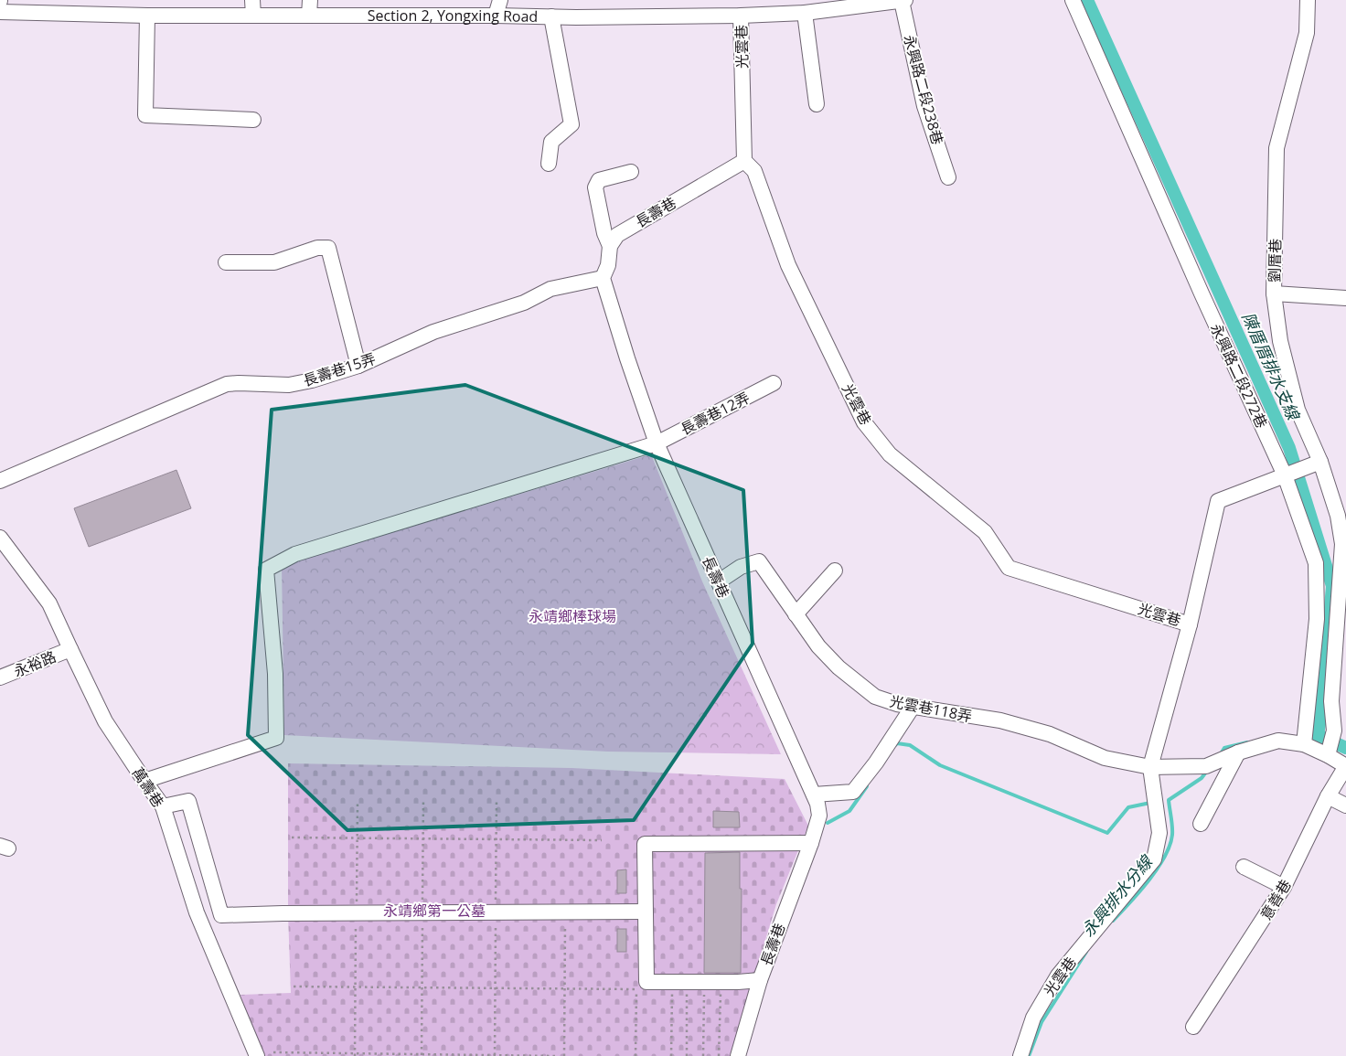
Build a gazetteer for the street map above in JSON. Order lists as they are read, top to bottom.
{
  "streets": {
    "street": [
      "Section 2, Yongxing Road",
      "光雲巷",
      "永興路二段238巷",
      "長壽巷",
      "劉厝巷",
      "長壽巷15弄",
      "永興路二段272巷",
      "長壽巷12弄",
      "永裕路",
      "光雲巷118弄",
      "萬壽巷",
      "意善巷"
    ]
  },
  "crossings": [
    ["Section 2, Yongxing Road", "光雲巷"],
    ["Section 2, Yongxing Road", "永興路二段238巷"],
    ["光雲巷", "長壽巷"],
    ["光雲巷", "永興路二段272巷"],
    ["光雲巷", "光雲巷118弄"],
    ["長壽巷", "長壽巷15弄"],
    ["長壽巷", "長壽巷12弄"],
    ["長壽巷", "光雲巷118弄"],
    ["劉厝巷", "意善巷"],
    ["長壽巷12弄", "萬壽巷"],
    ["永裕路", "萬壽巷"]
  ],
  "water": ["陳厝厝排水支線", "永興排水分線"],
  "parks": ["永靖鄉棒球場", "永靖鄉第一公墓"]
}
